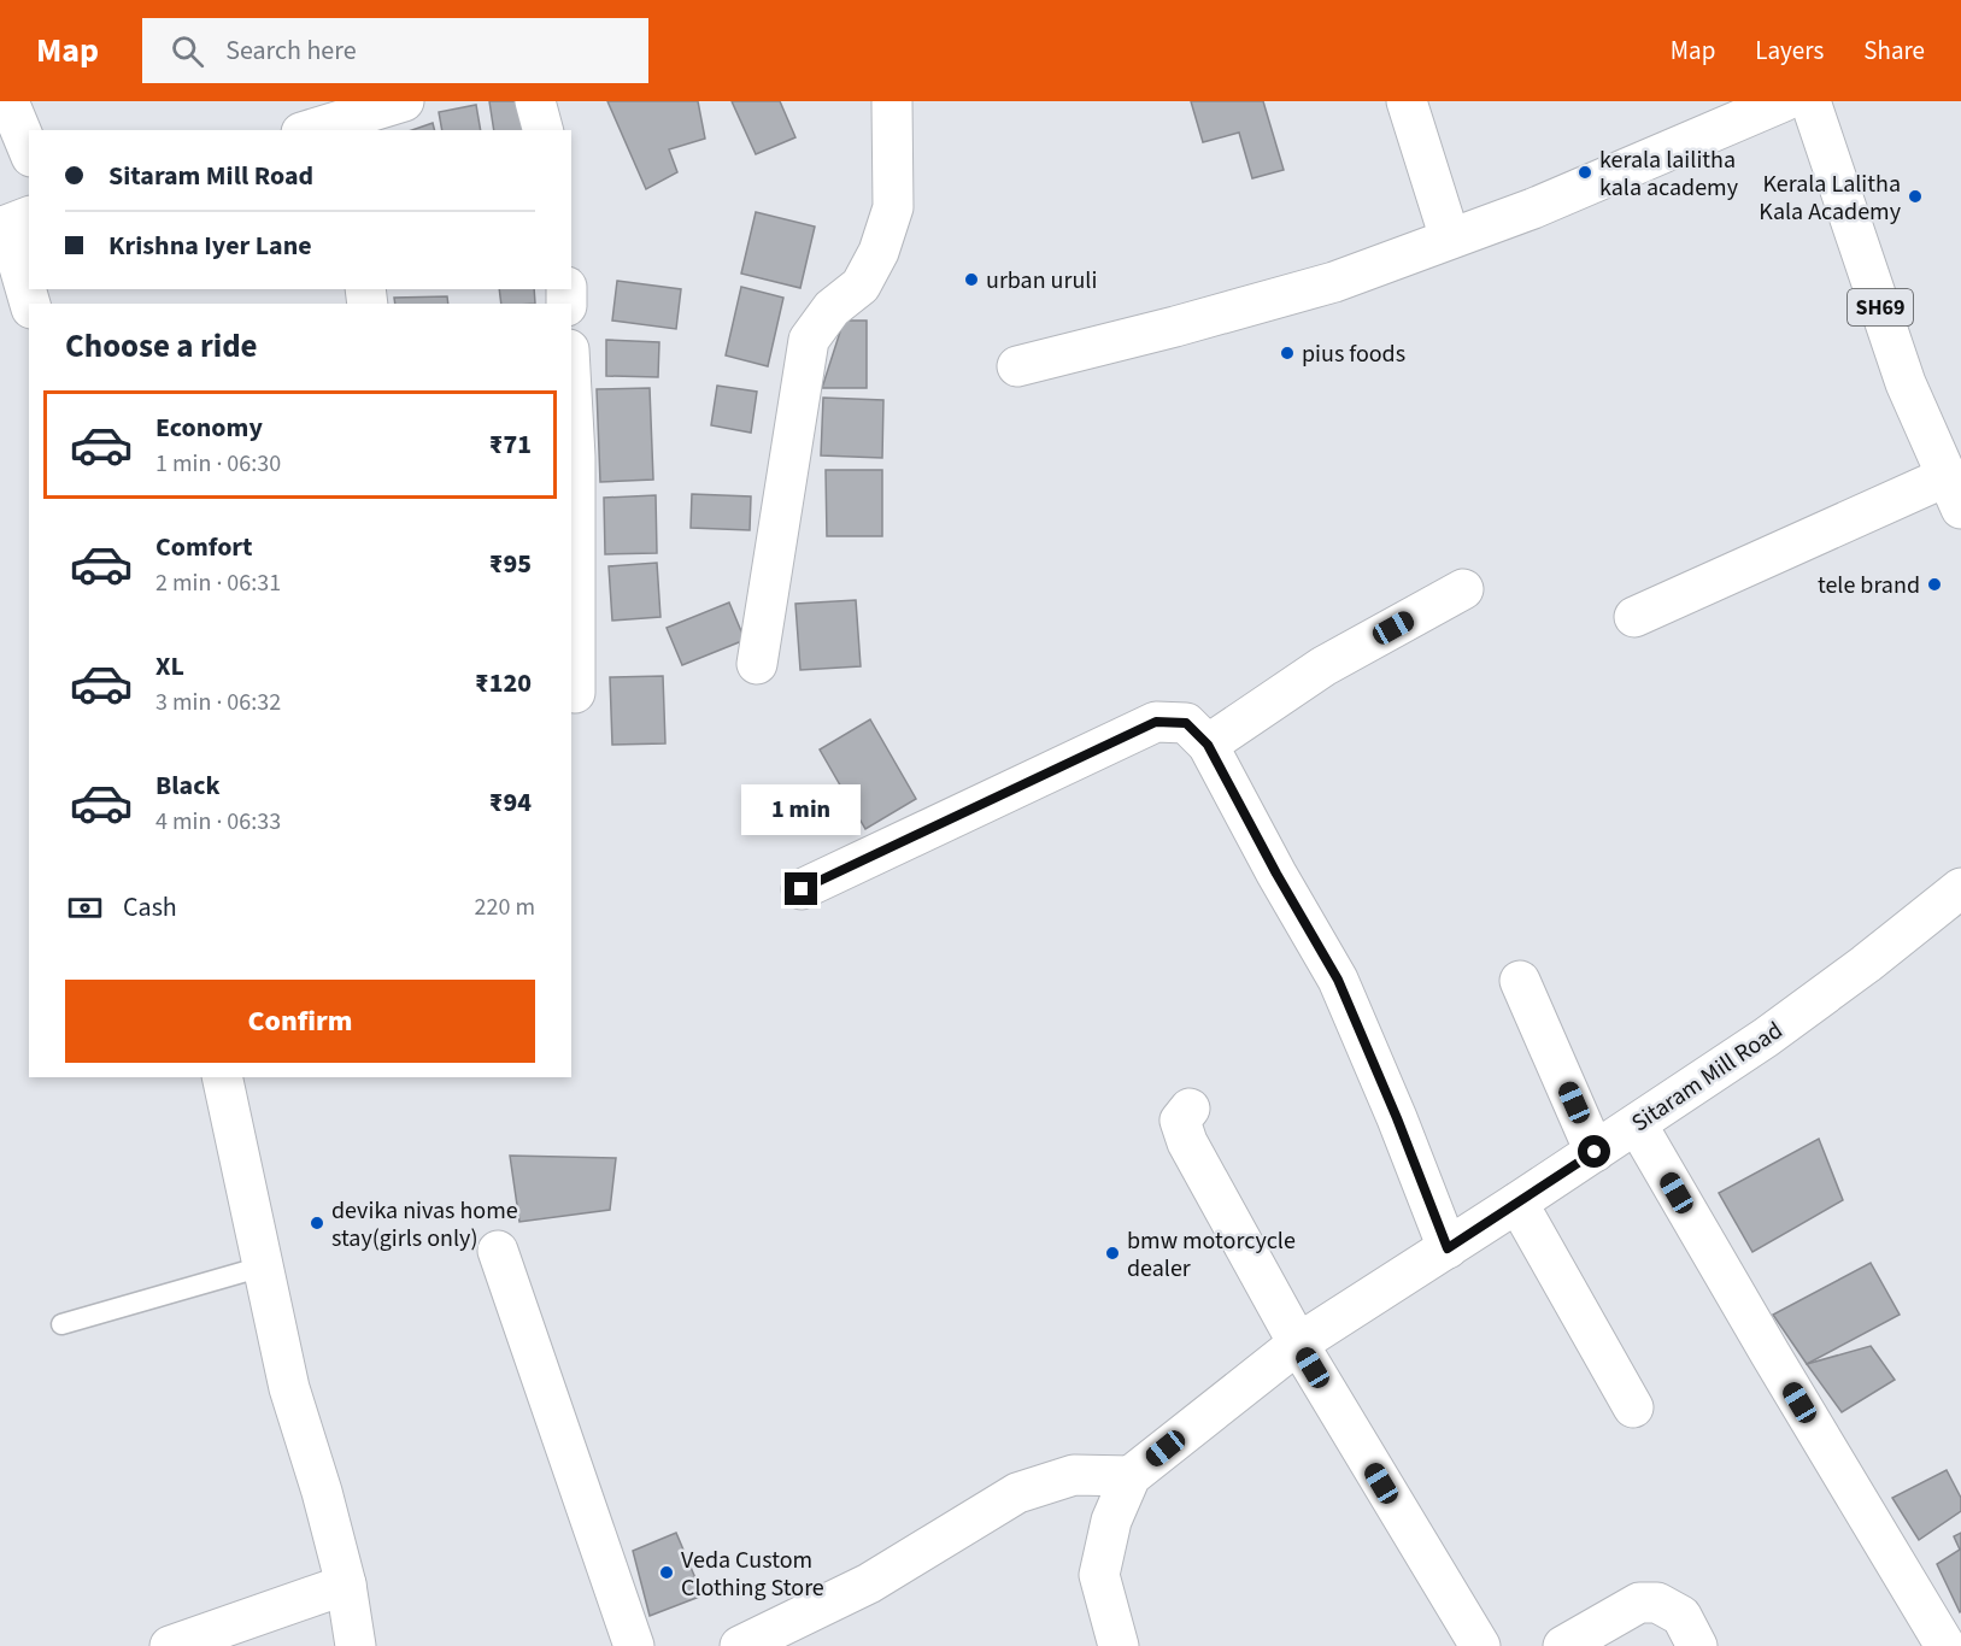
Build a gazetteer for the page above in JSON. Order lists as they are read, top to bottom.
{
  "streets": {
    "street": ["SH69", "Sitaram Mill Road"]
  },
  "places": [
    "kerala lailitha kala academy",
    "Kerala Lalitha Kala Academy",
    "urban uruli",
    "pius foods",
    "tele brand",
    "devika nivas home stay(girls only)",
    "bmw motorcycle dealer",
    "Veda Custom Clothing Store"
  ],
  "page": {
    "header": "Map",
    "search": "Search here",
    "nav": ["Map", "Layers", "Share"],
    "banner": ["Sitaram Mill Road", "Krishna Iyer Lane"],
    "heading": "Choose a ride",
    "list": [
      {
        "name": "Economy",
        "note": "1 min · 06:30",
        "value": "₹71"
      },
      {
        "name": "Comfort",
        "note": "2 min · 06:31",
        "value": "₹95"
      },
      {
        "name": "XL",
        "note": "3 min · 06:32",
        "value": "₹120"
      },
      {
        "name": "Black",
        "note": "4 min · 06:33",
        "value": "₹94"
      }
    ],
    "bubble": "1 min",
    "pay": ["Cash", "220 m"],
    "buttons": "Confirm"
  }
}
